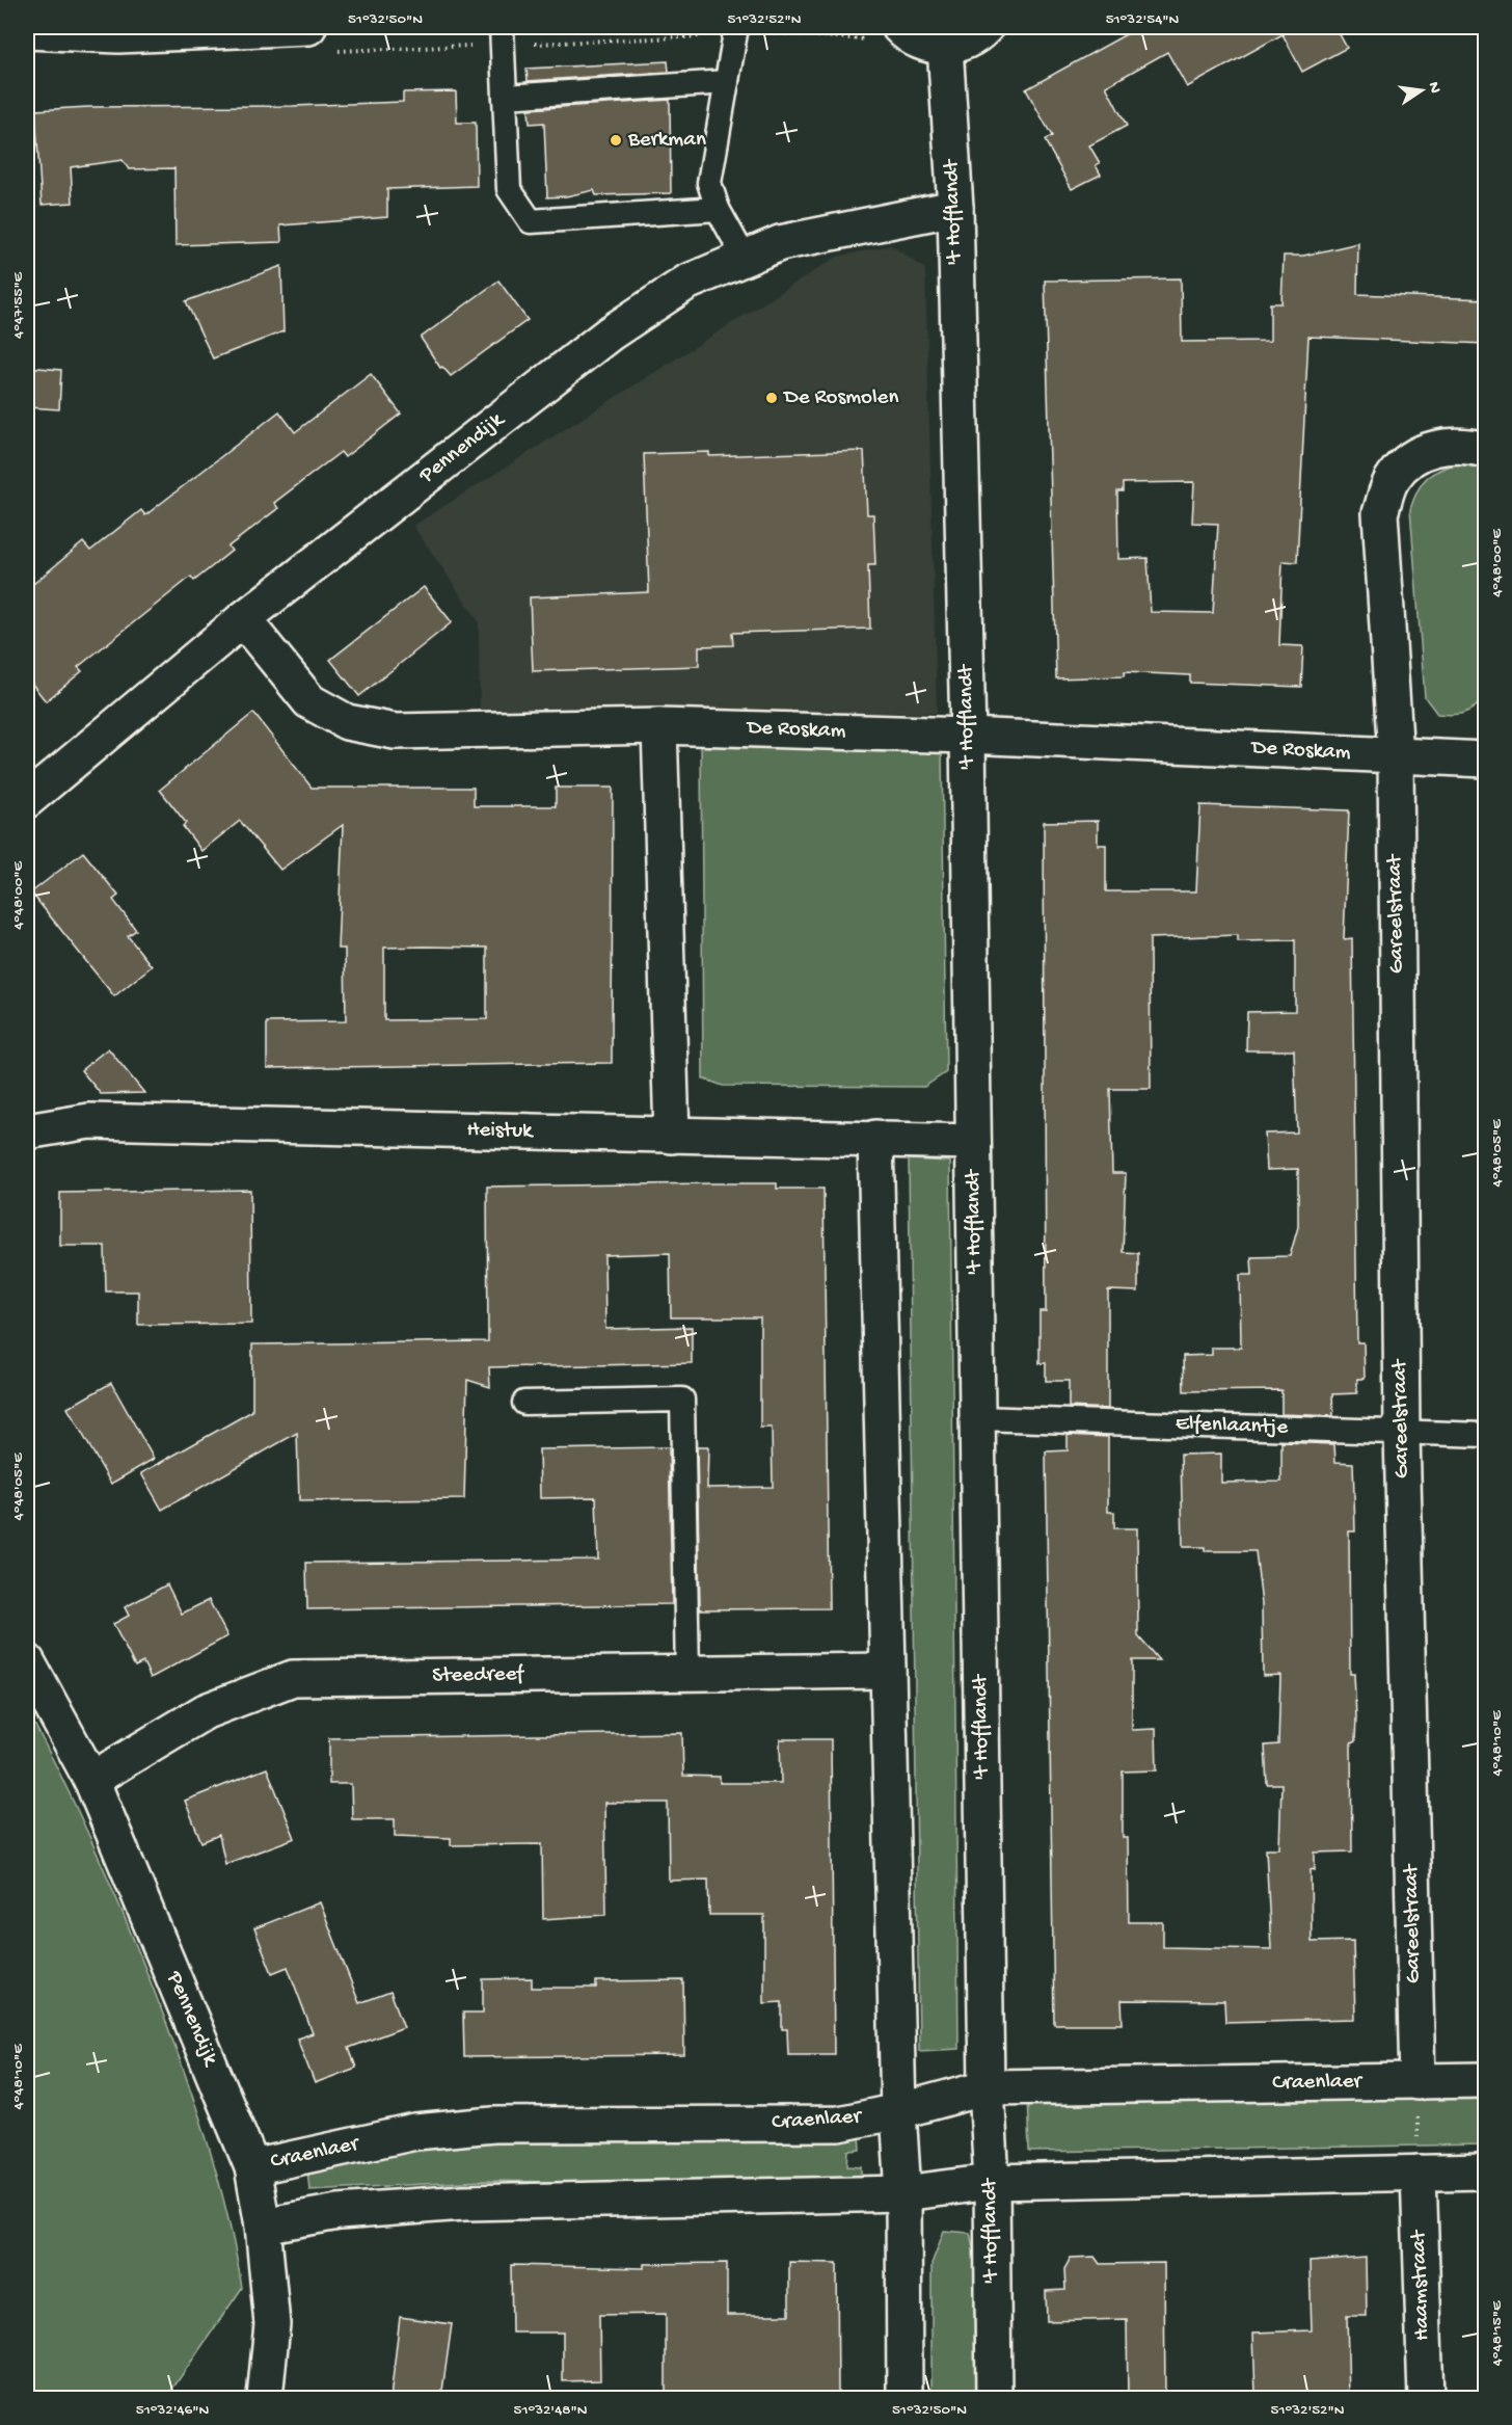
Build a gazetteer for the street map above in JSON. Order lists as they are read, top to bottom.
{
  "streets": {
    "street": [
      "'t Hofflandt",
      "Pennendijk",
      "De Roskam",
      "Gareelstraat",
      "Heistuk",
      "Steedreef",
      "Craenlaer",
      "Haamstraat"
    ],
    "lane": ["Elfenlaantje"]
  },
  "crossings": [
    ["'t Hofflandt", "Pennendijk"],
    ["'t Hofflandt", "De Roskam"],
    ["'t Hofflandt", "Heistuk"],
    ["'t Hofflandt", "Elfenlaantje"],
    ["'t Hofflandt", "Craenlaer"],
    ["Pennendijk", "De Roskam"],
    ["Pennendijk", "Steedreef"],
    ["Pennendijk", "Craenlaer"],
    ["De Roskam", "Gareelstraat"],
    ["Gareelstraat", "Elfenlaantje"],
    ["Gareelstraat", "Craenlaer"]
  ],
  "places": ["Berkman", "De Rosmolen"],
  "north": "right",
  "coordinates": [
    "51°32'50\"N",
    "51°32'52\"N",
    "51°32'54\"N",
    "4°47'55\"E",
    "4°48'00\"E",
    "4°48'05\"E",
    "4°48'10\"E",
    "4°48'15\"E",
    "51°32'46\"N",
    "51°32'48\"N"
  ]
}
